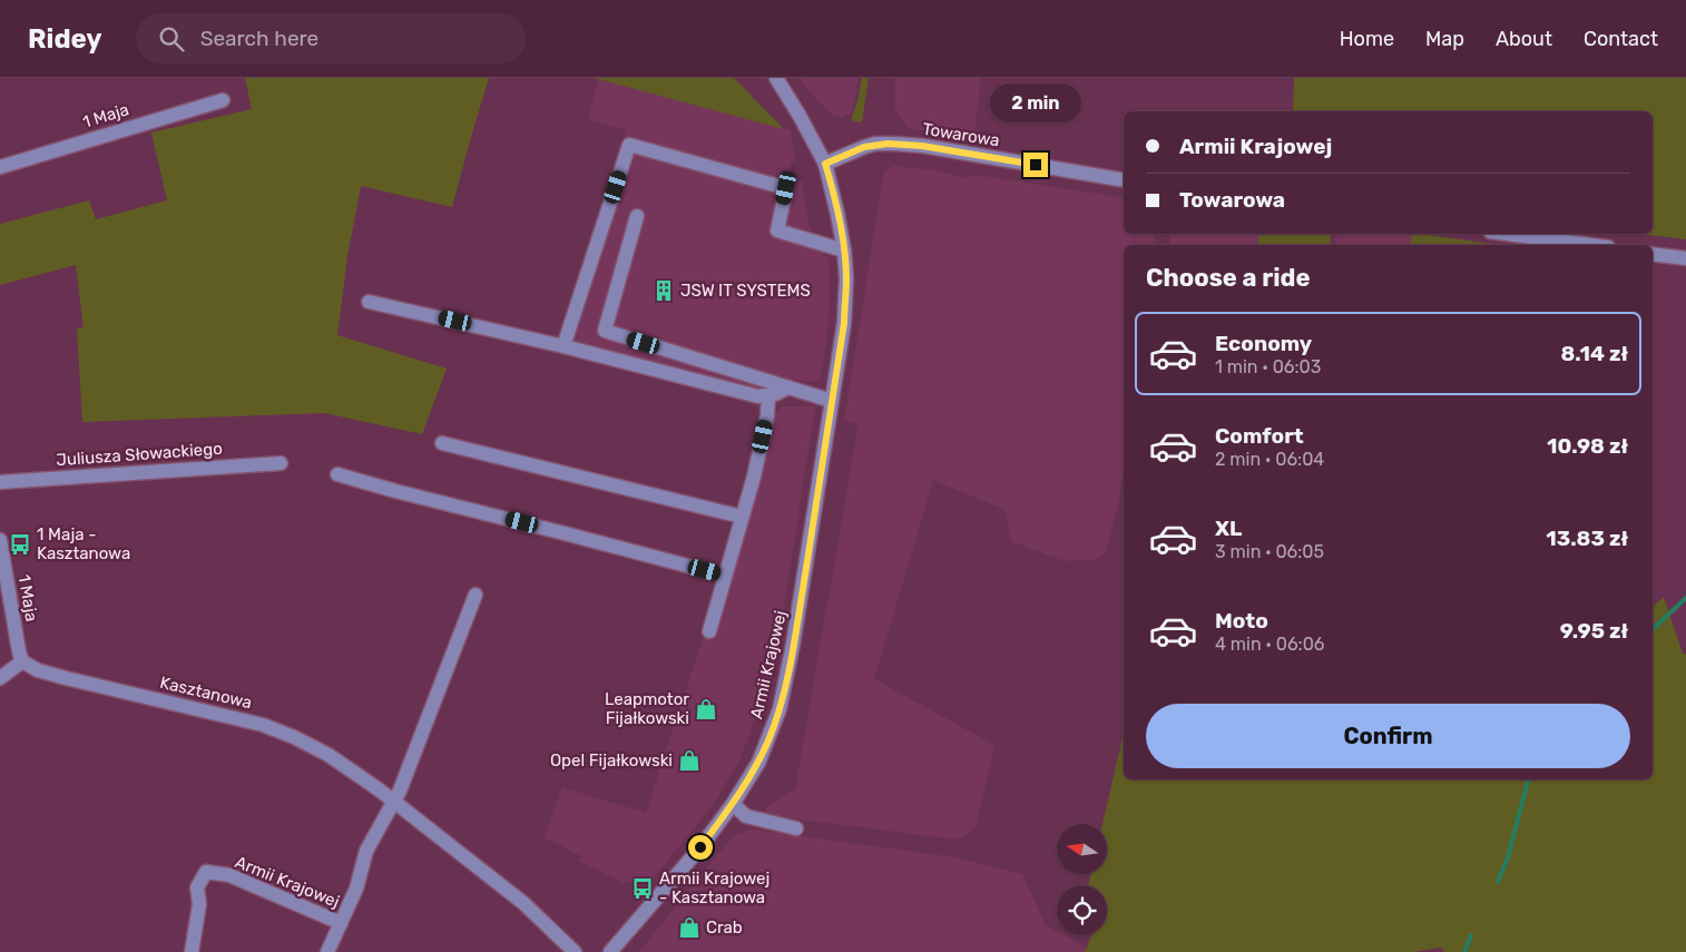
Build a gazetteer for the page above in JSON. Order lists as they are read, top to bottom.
{
  "streets": {
    "street": [
      "1 Maja",
      "Towarowa",
      "Juliusza Słowackiego",
      "Armii Krajowej",
      "Kasztanowa"
    ]
  },
  "crossings": [
    ["1 Maja", "Kasztanowa"],
    ["Towarowa", "Armii Krajowej"]
  ],
  "places": {
    "building": ["JSW IT SYSTEMS"],
    "bus stop": ["1 Maja - Kasztanowa", "Armii Krajowej - Kasztanowa"],
    "shop": ["Leapmotor Fijałkowski", "Opel Fijałkowski", "Crab"]
  },
  "north": "left",
  "page": {
    "header": "Ridey",
    "search": "Search here",
    "nav": [
      "Home",
      "Map",
      "About",
      "Contact"
    ],
    "bubble": "2 min",
    "banner": ["Armii Krajowej", "Towarowa"],
    "heading": "Choose a ride",
    "list": [
      {
        "name": "Economy",
        "note": "1 min · 06:03",
        "value": "8.14 zł"
      },
      {
        "name": "Comfort",
        "note": "2 min · 06:04",
        "value": "10.98 zł"
      },
      {
        "name": "XL",
        "note": "3 min · 06:05",
        "value": "13.83 zł"
      },
      {
        "name": "Moto",
        "note": "4 min · 06:06",
        "value": "9.95 zł"
      }
    ],
    "buttons": "Confirm"
  }
}
